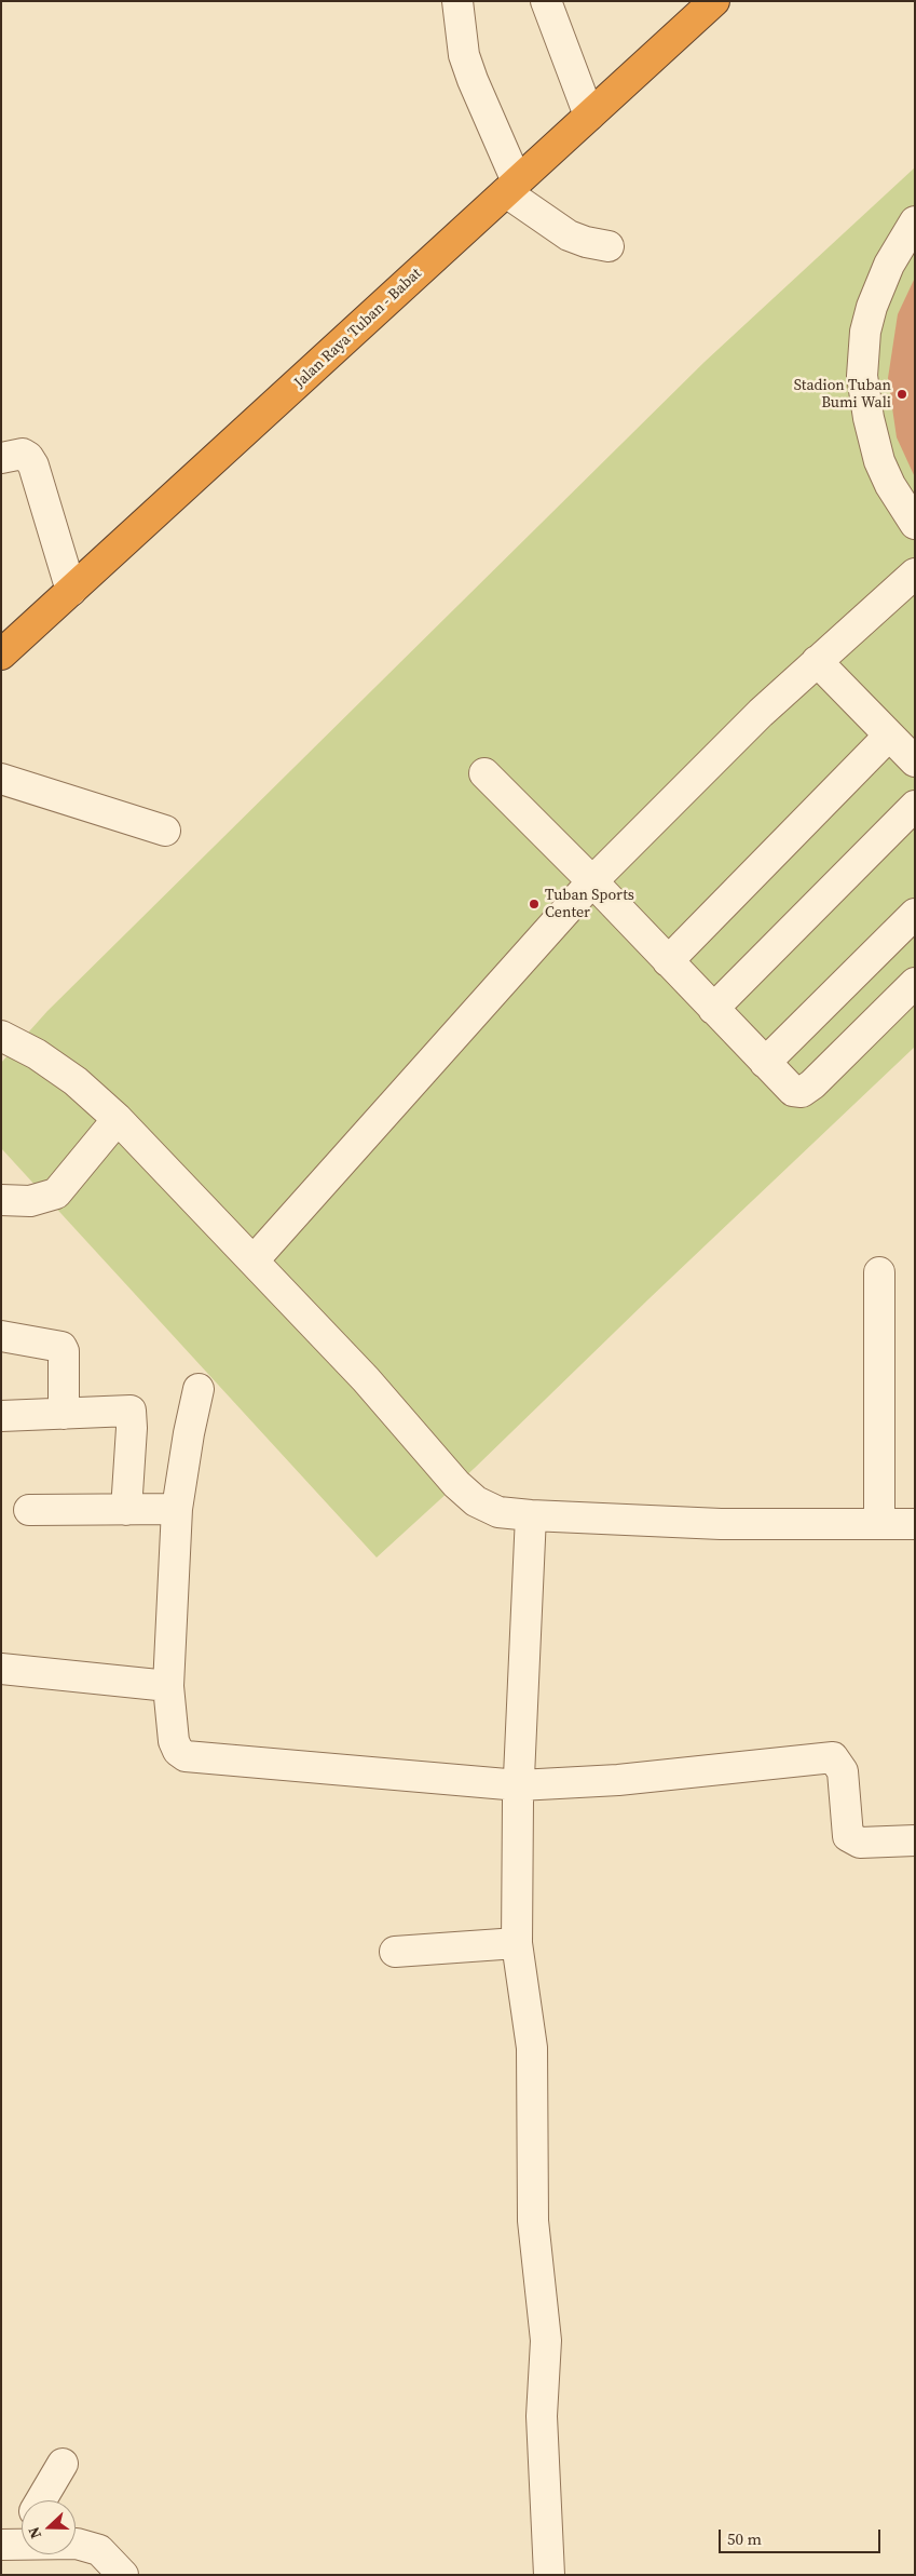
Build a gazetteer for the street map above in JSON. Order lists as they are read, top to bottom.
{
  "streets": {
    "highway": ["Jalan Raya Tuban - Babat"]
  },
  "places": ["Stadion Tuban Bumi Wali", "Tuban Sports Center"],
  "scale_bar": "50 m",
  "north": "left"
}
